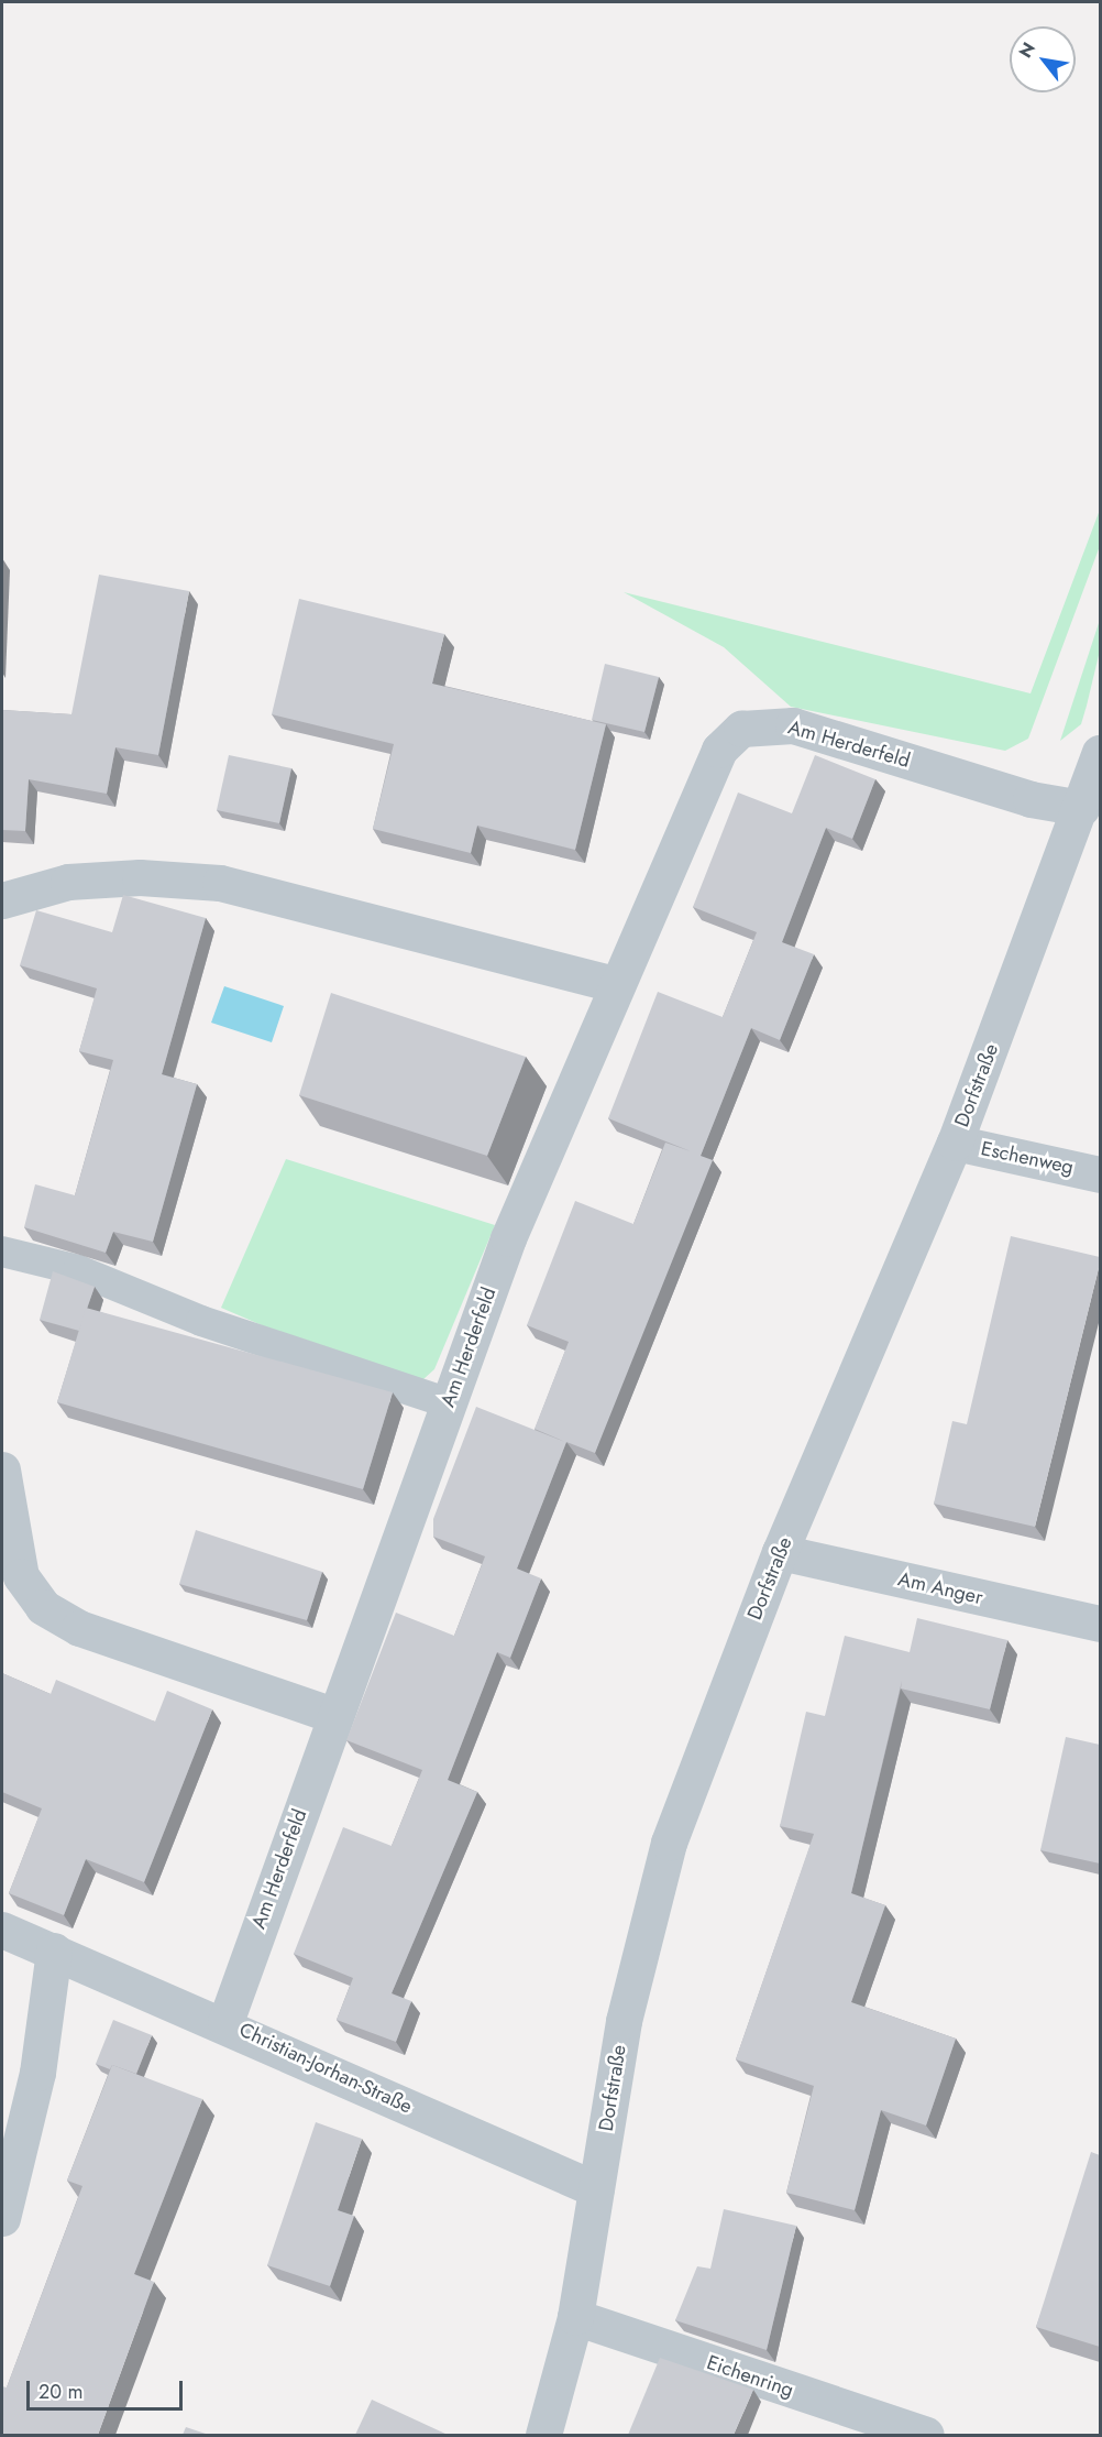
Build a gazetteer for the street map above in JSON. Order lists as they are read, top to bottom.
{
  "streets": {
    "street": [
      "Am Herderfeld",
      "Dorfstraße",
      "Eschenweg",
      "Am Anger",
      "Christian-Jorhan-Straße",
      "Eichenring"
    ]
  },
  "crossings": [
    ["Am Herderfeld", "Dorfstraße"],
    ["Am Herderfeld", "Christian-Jorhan-Straße"],
    ["Dorfstraße", "Eschenweg"],
    ["Dorfstraße", "Am Anger"],
    ["Dorfstraße", "Christian-Jorhan-Straße"],
    ["Dorfstraße", "Eichenring"]
  ],
  "scale_bar": "20 m",
  "north": "top left"
}
